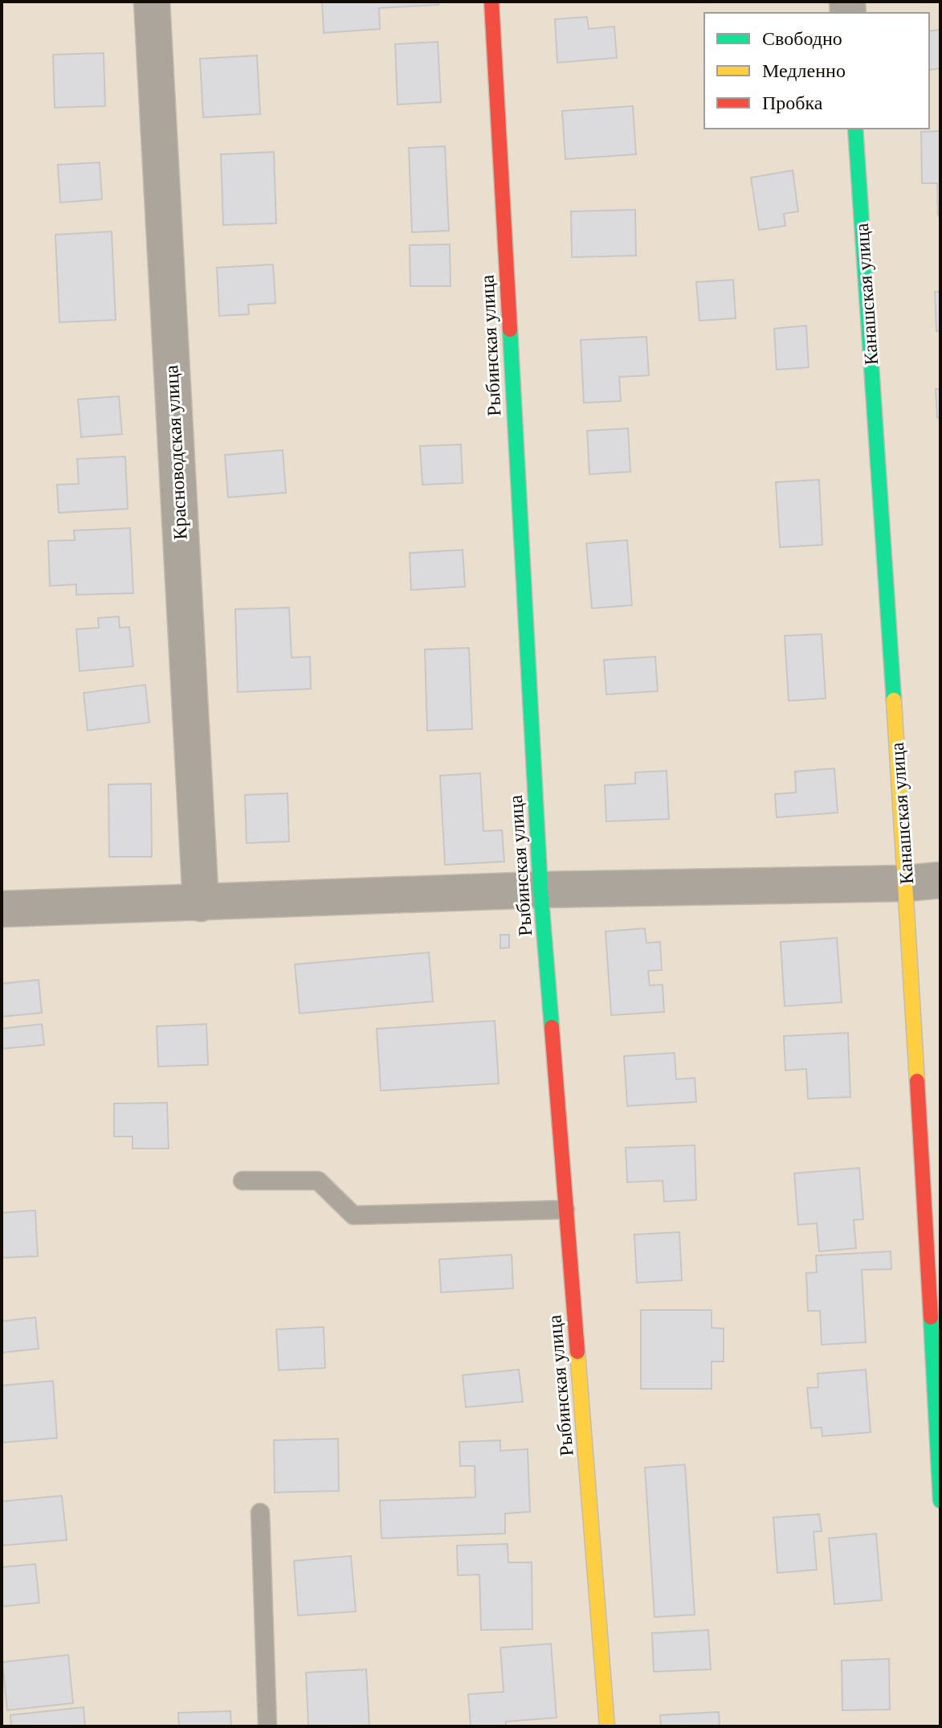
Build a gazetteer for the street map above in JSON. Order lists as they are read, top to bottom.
{
  "streets": {
    "street": ["Канашская улица", "Рыбинская улица", "Красноводская улица"]
  },
  "legend": ["Свободно", "Медленно", "Пробка"]
}
